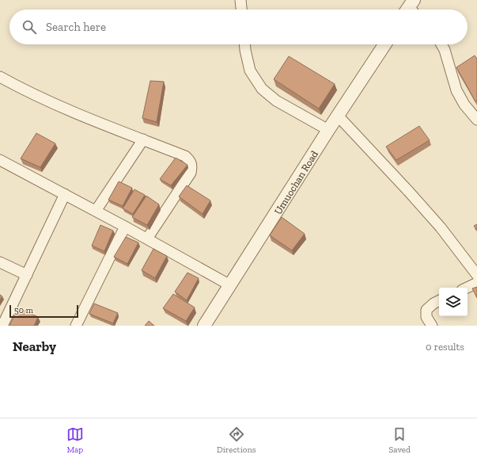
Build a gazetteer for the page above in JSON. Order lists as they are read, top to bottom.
{
  "streets": {
    "street": ["Umuochan Road"]
  },
  "scale_bar": "50 m",
  "page": {
    "search": "Search here",
    "scale": "50 m",
    "heading": ["Nearby", "0 results"],
    "nav": ["Map", "Directions", "Saved"]
  }
}
